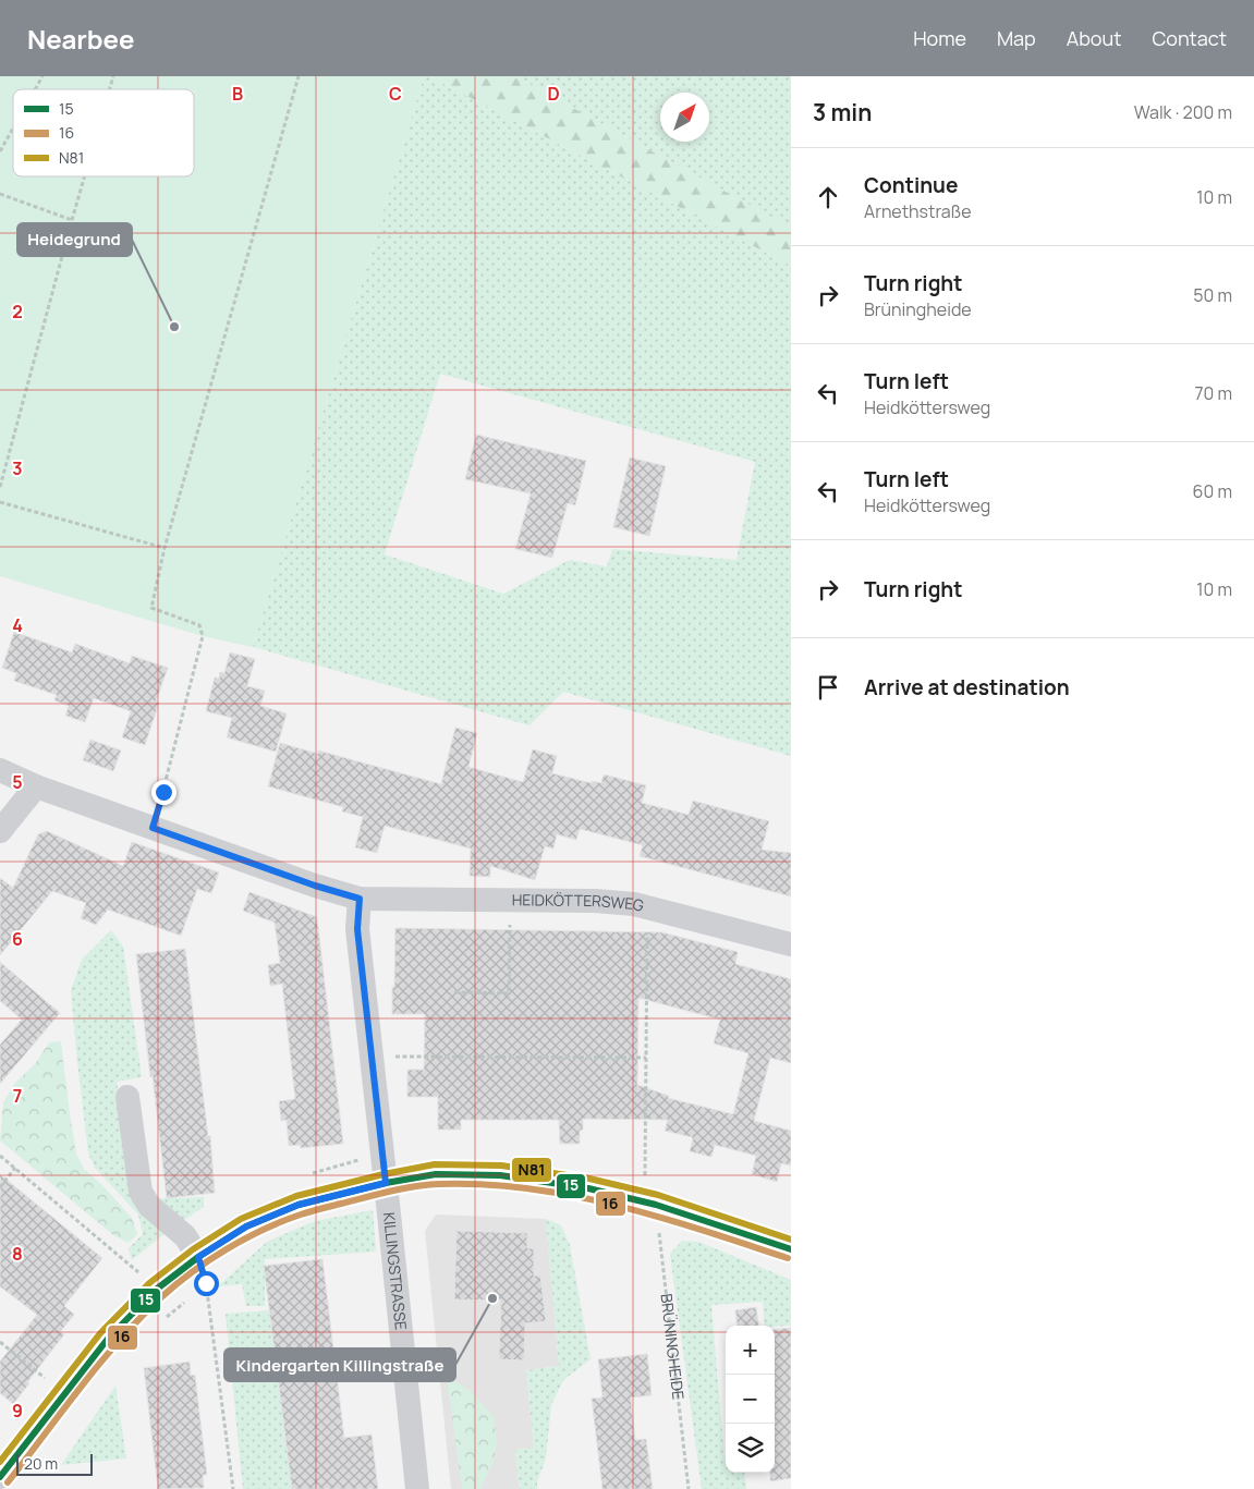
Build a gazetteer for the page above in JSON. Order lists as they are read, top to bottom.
{
  "streets": {
    "street": ["HEIDKÖTTERSWEG", "KILLINGSTRASSE"],
    "path": ["BRÜNINGHEIDE"]
  },
  "crossings": [
    ["HEIDKÖTTERSWEG", "BRÜNINGHEIDE"]
  ],
  "places": ["Heidegrund", "Kindergarten Killingstraße"],
  "lines": ["transit line N81", "transit line 15", "transit line 16"],
  "legend": ["15", "16", "N81"],
  "scale_bar": "20 m",
  "north": "top right",
  "page": {
    "header": "Nearbee",
    "nav": [
      "Home",
      "Map",
      "About",
      "Contact"
    ],
    "heading": ["3 min", "Walk · 200 m"],
    "list": [
      ["Continue", "Arnethstraße", "10 m"],
      ["Turn right", "Brüningheide", "50 m"],
      ["Turn left", "Heidköttersweg", "70 m"],
      ["Turn left", "Heidköttersweg", "60 m"],
      ["Turn right", "10 m"],
      "Arrive at destination"
    ],
    "map_buttons": ["+", "−"],
    "scale": "20 m"
  },
  "grid": {
    "columns": ["B", "C", "D"],
    "rows": [
      "2",
      "3",
      "4",
      "5",
      "6",
      "7",
      "8",
      "9"
    ]
  }
}
